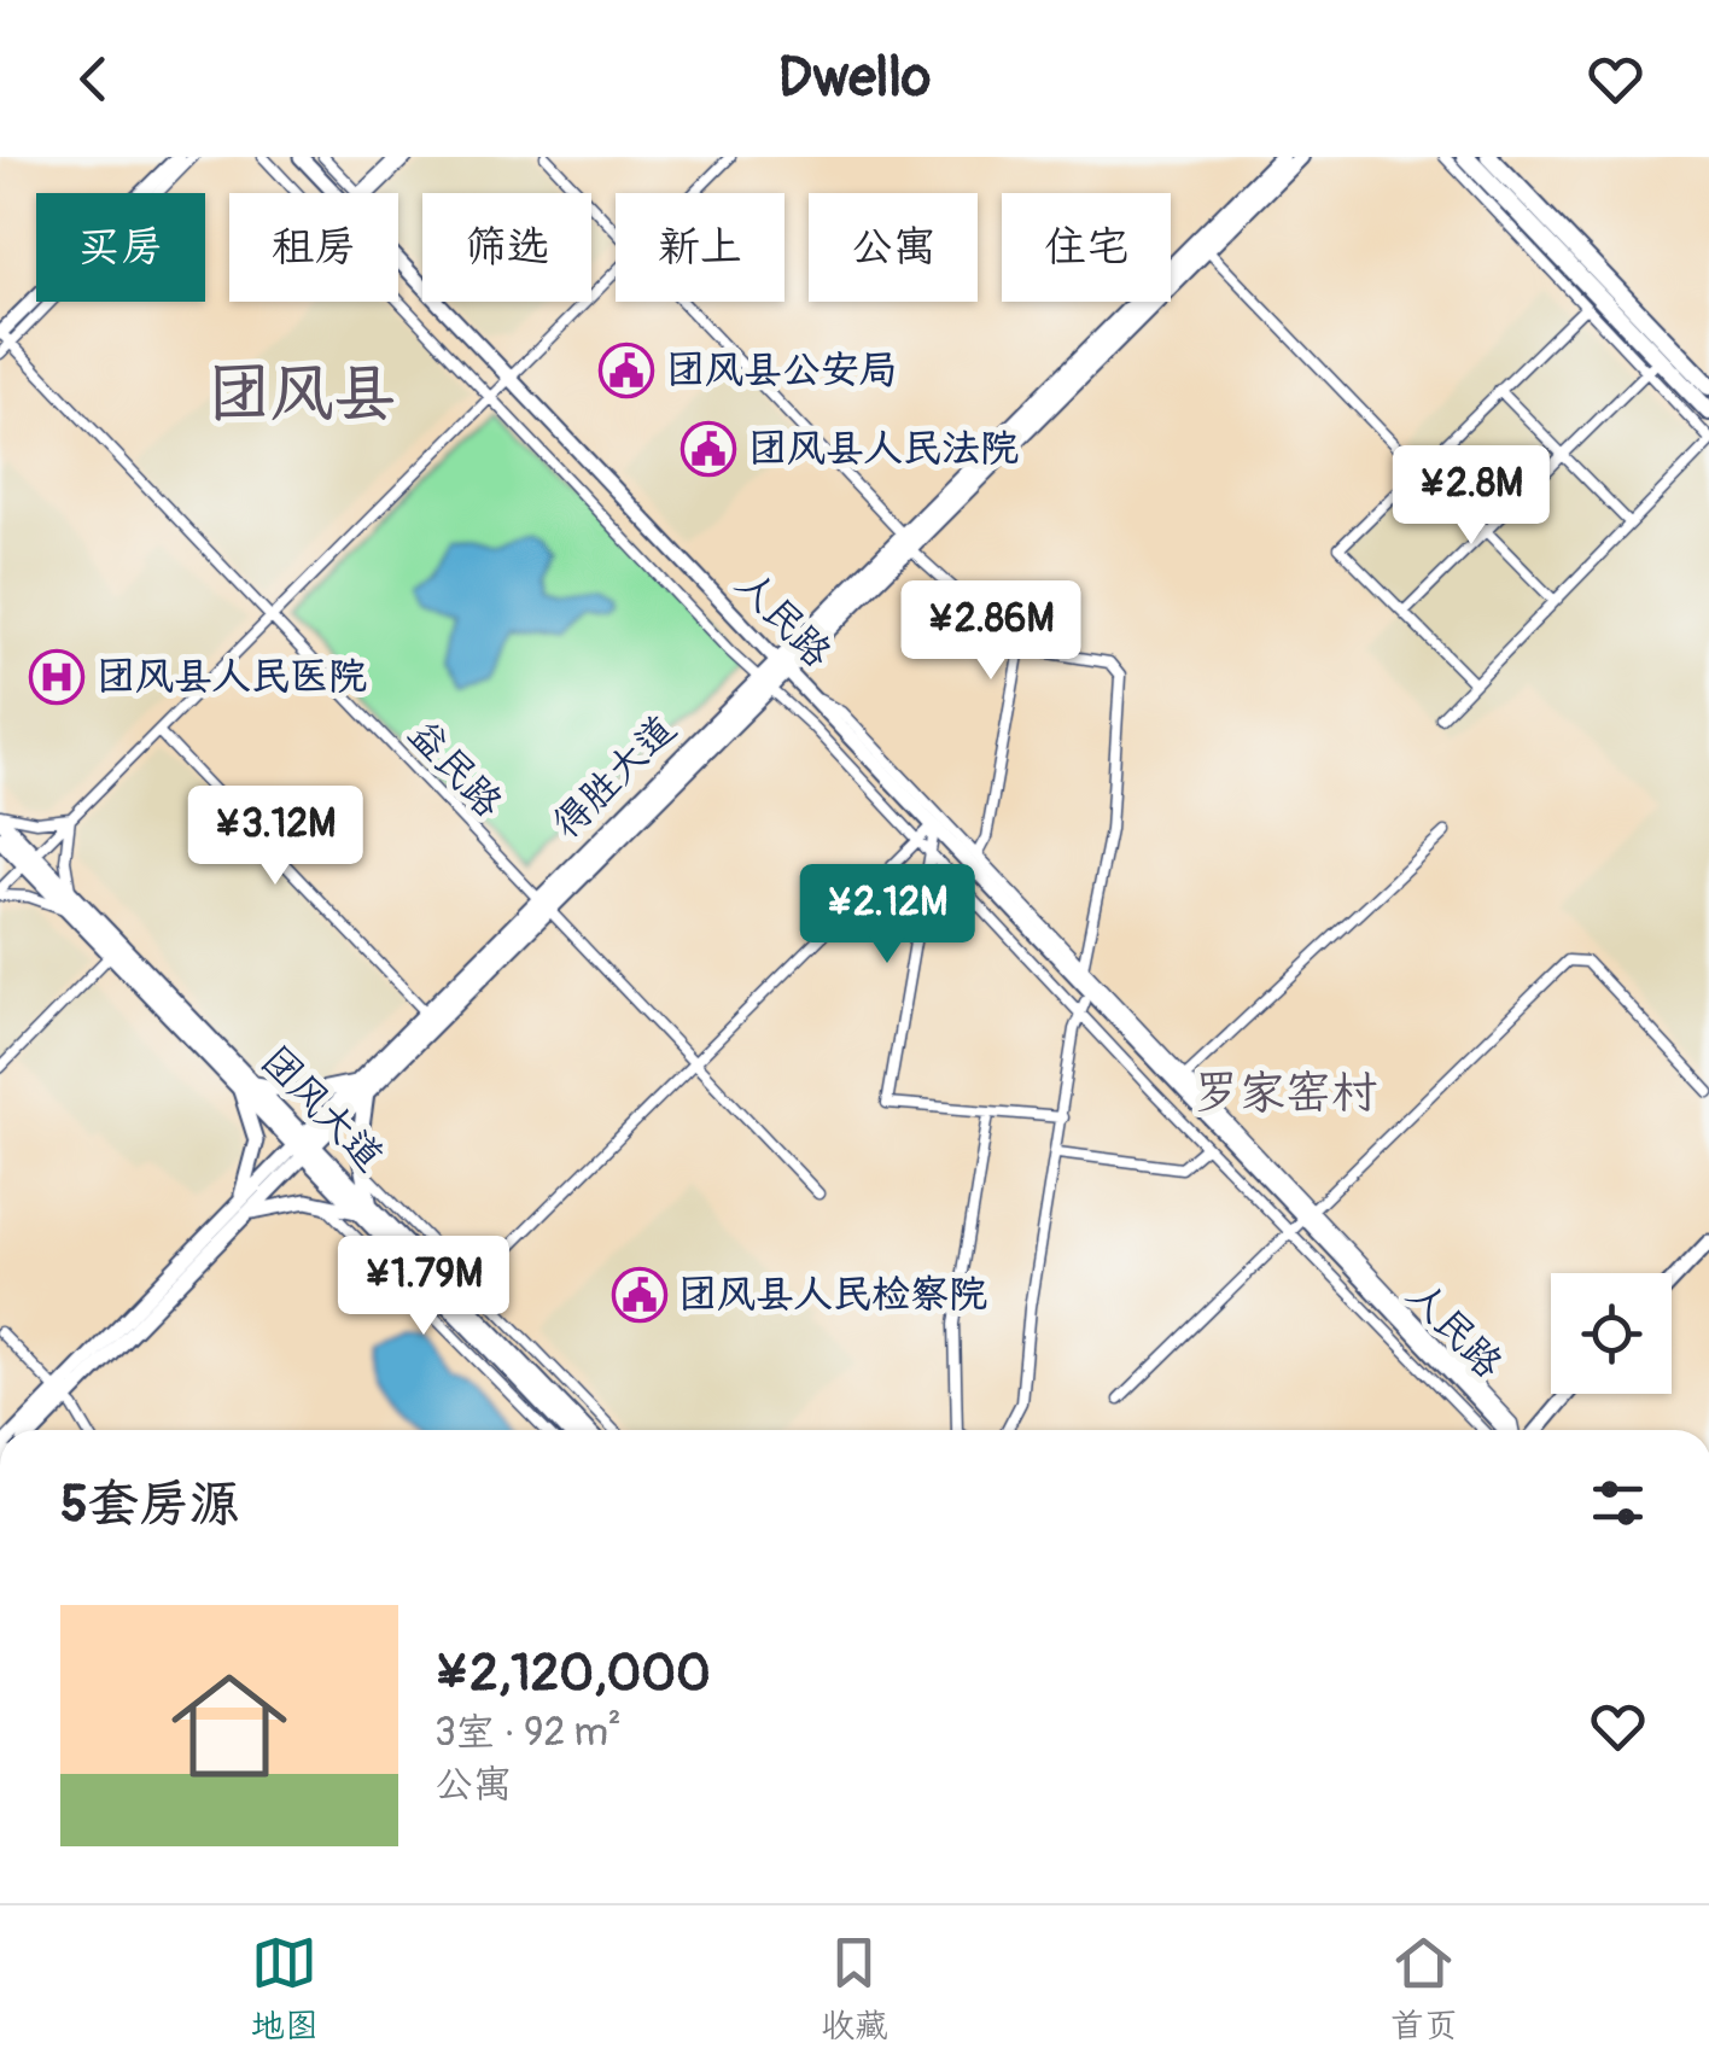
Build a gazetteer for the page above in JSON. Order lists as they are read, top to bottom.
{
  "streets": {
    "main road": ["得胜大道", "团风大道"],
    "street": ["人民路", "益民路"]
  },
  "crossings": [
    ["人民路", "得胜大道"],
    ["益民路", "得胜大道"],
    ["得胜大道", "团风大道"]
  ],
  "districts": ["团风县", "罗家窑村"],
  "places": {
    "public building": ["团风县公安局", "团风县人民法院", "团风县人民检察院"],
    "hospital": ["团风县人民医院"]
  },
  "page": {
    "header": "Dwello",
    "chip": [
      "买房",
      "租房",
      "筛选",
      "新上",
      "公寓",
      "住宅"
    ],
    "price": [
      "¥2.8M",
      "¥2.86M",
      "¥3.12M",
      "¥2.12M",
      "¥1.79M"
    ],
    "heading": "5套房源",
    "list": [
      {
        "name": "¥2,120,000",
        "note": "3室 · 92 m² · 公寓"
      }
    ],
    "tabs": ["地图", "收藏", "首页"]
  }
}
